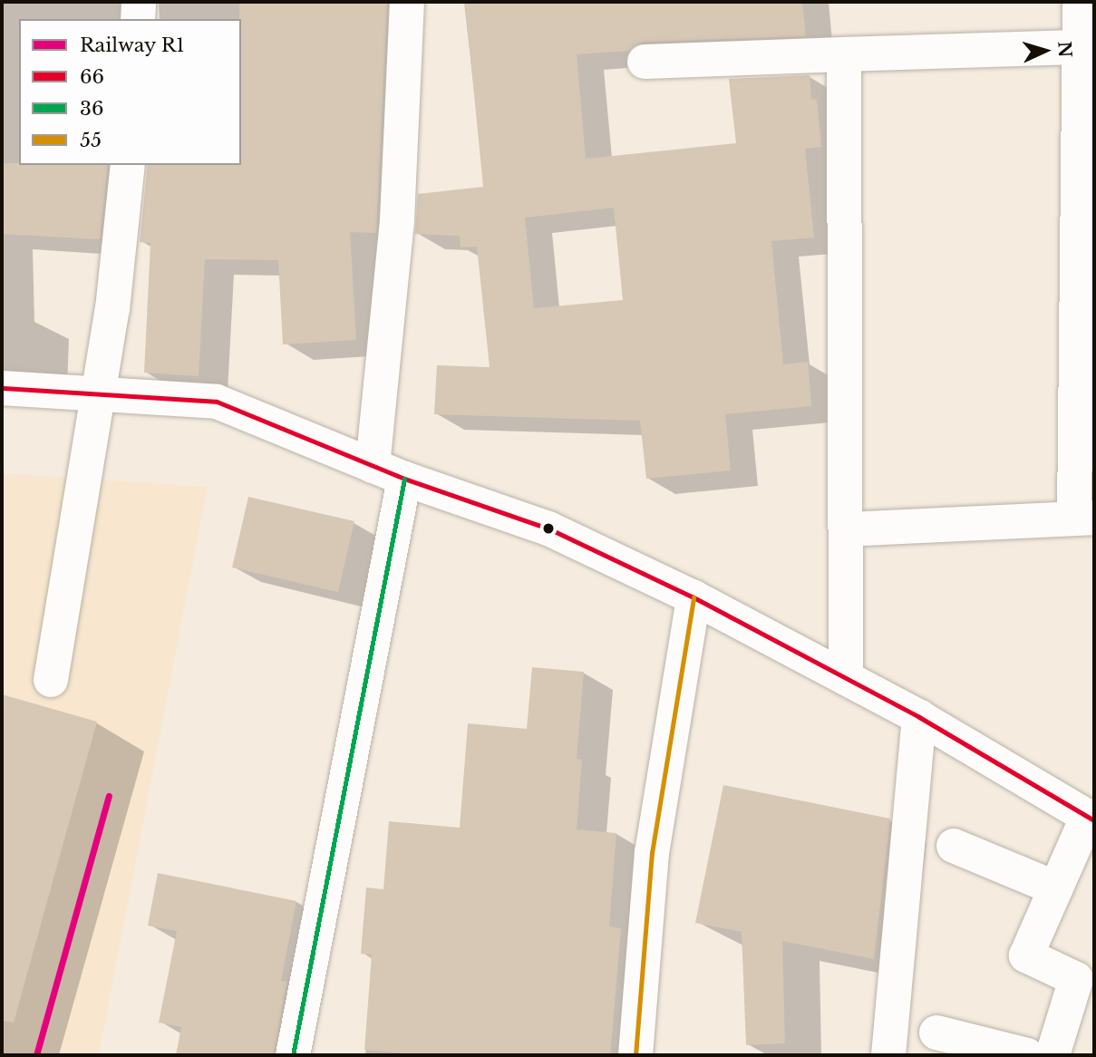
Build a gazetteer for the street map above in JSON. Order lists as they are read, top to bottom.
{
  "lines": [
    "transit line 66",
    "transit line 36",
    "transit line 55",
    "rail line R1"
  ],
  "legend": [
    "Railway R1",
    "66",
    "36",
    "55"
  ],
  "north": "right"
}
